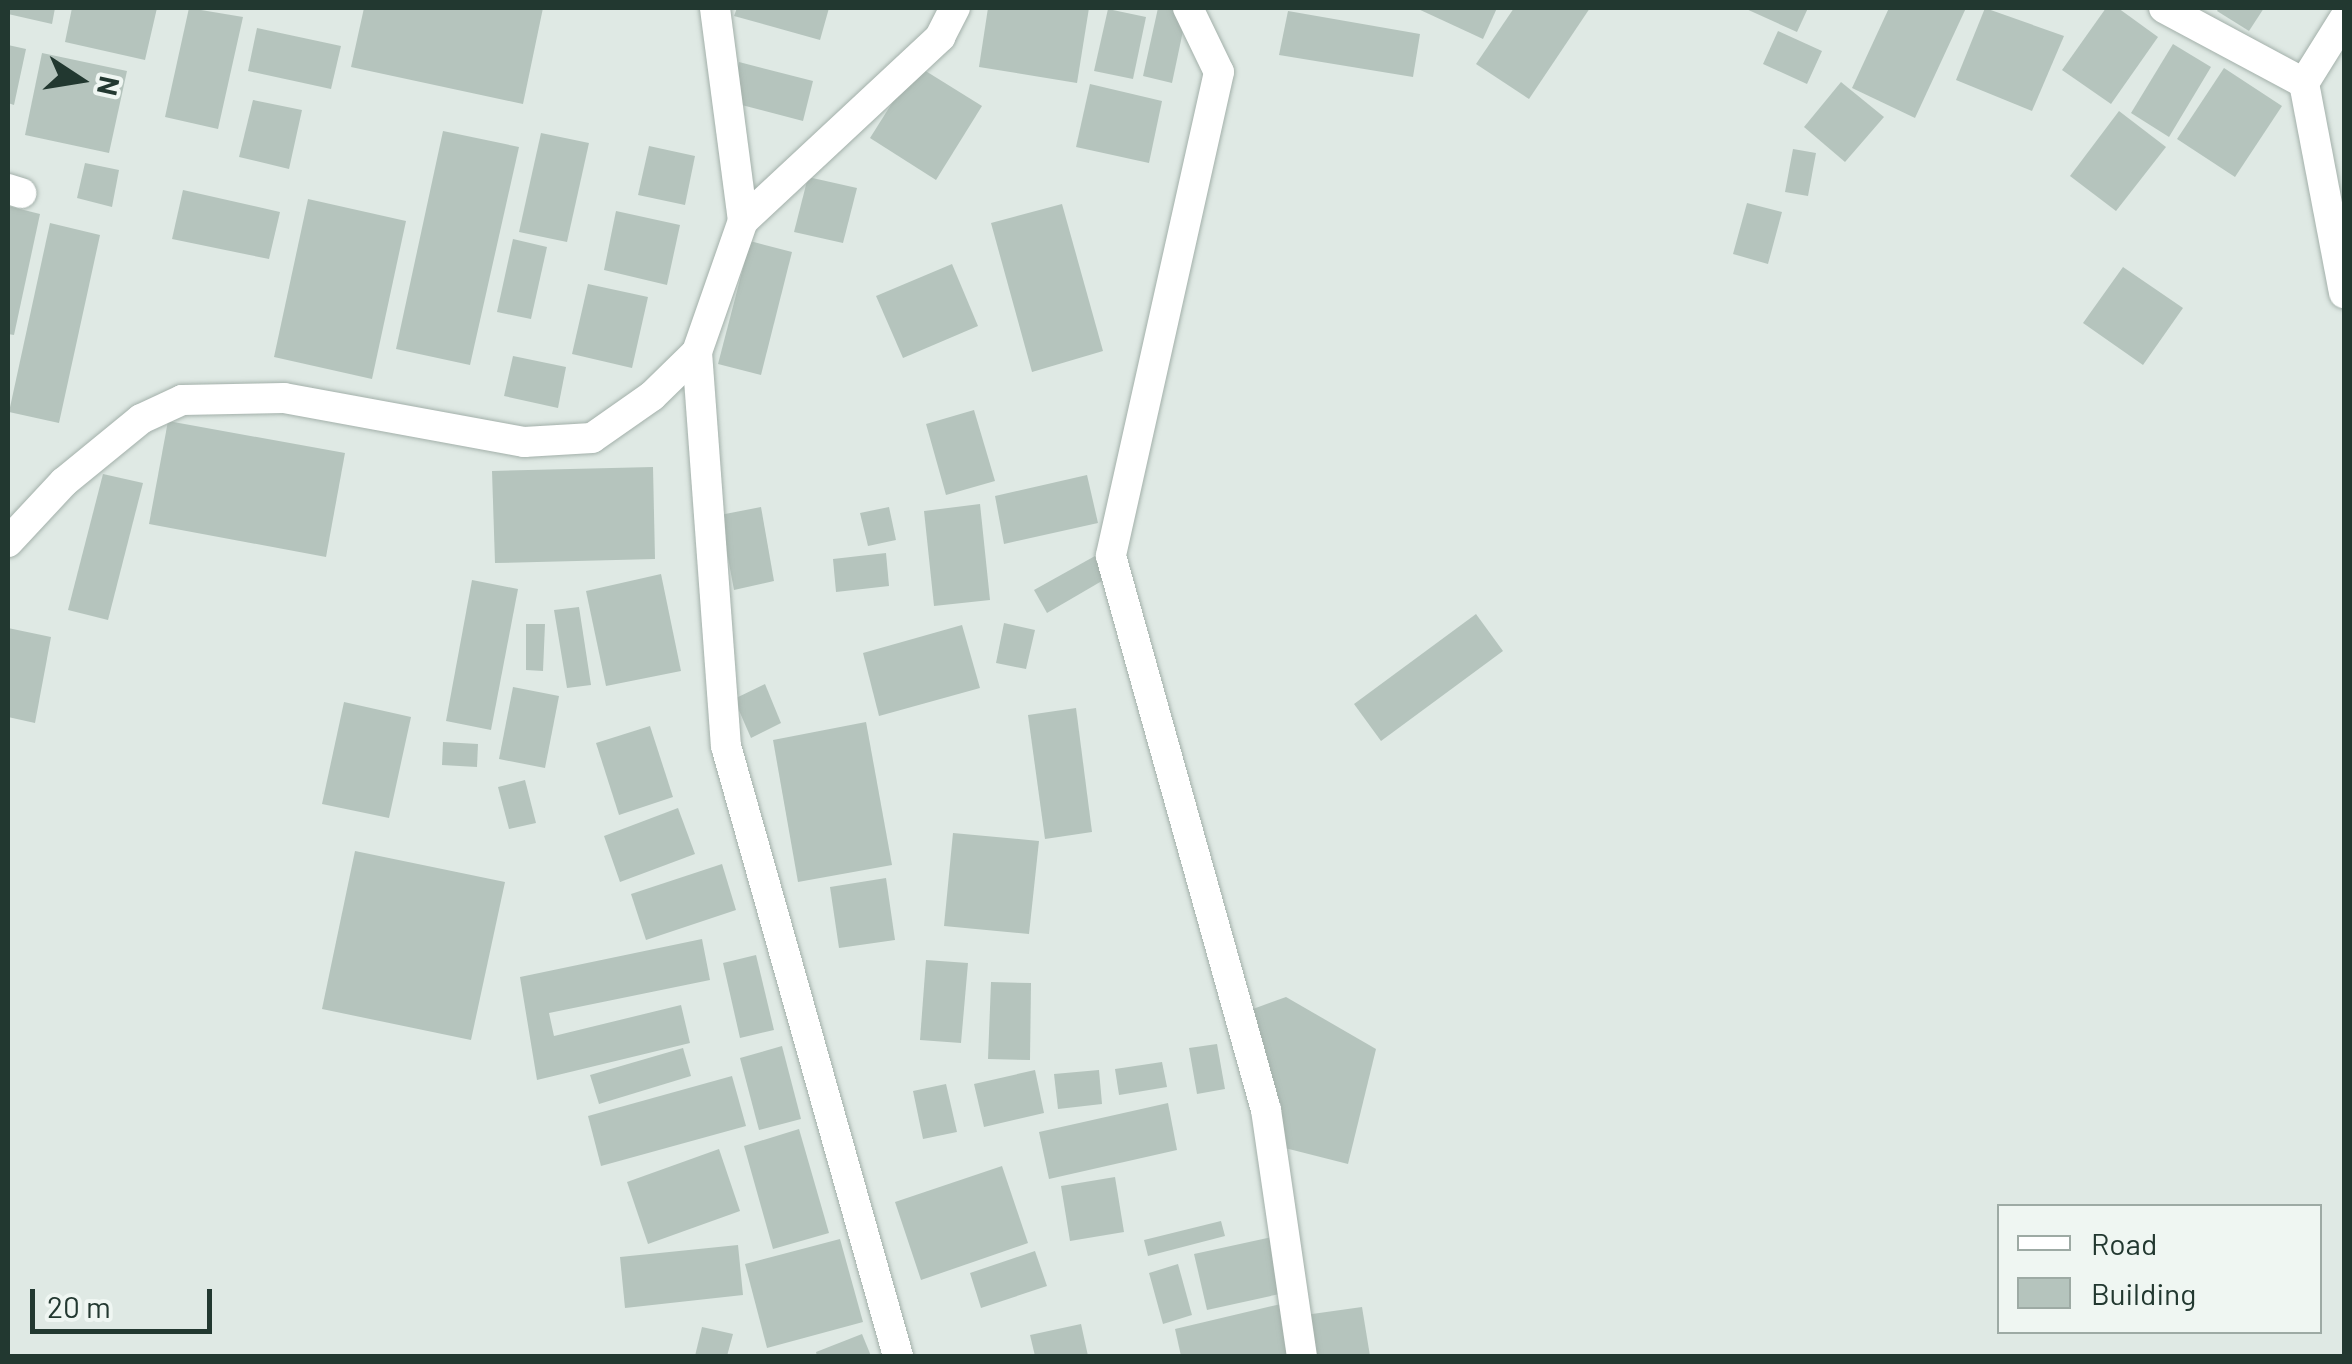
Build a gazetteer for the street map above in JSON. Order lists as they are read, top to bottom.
{
  "legend": ["Road", "Building"],
  "scale_bar": "20 m",
  "north": "right"
}
